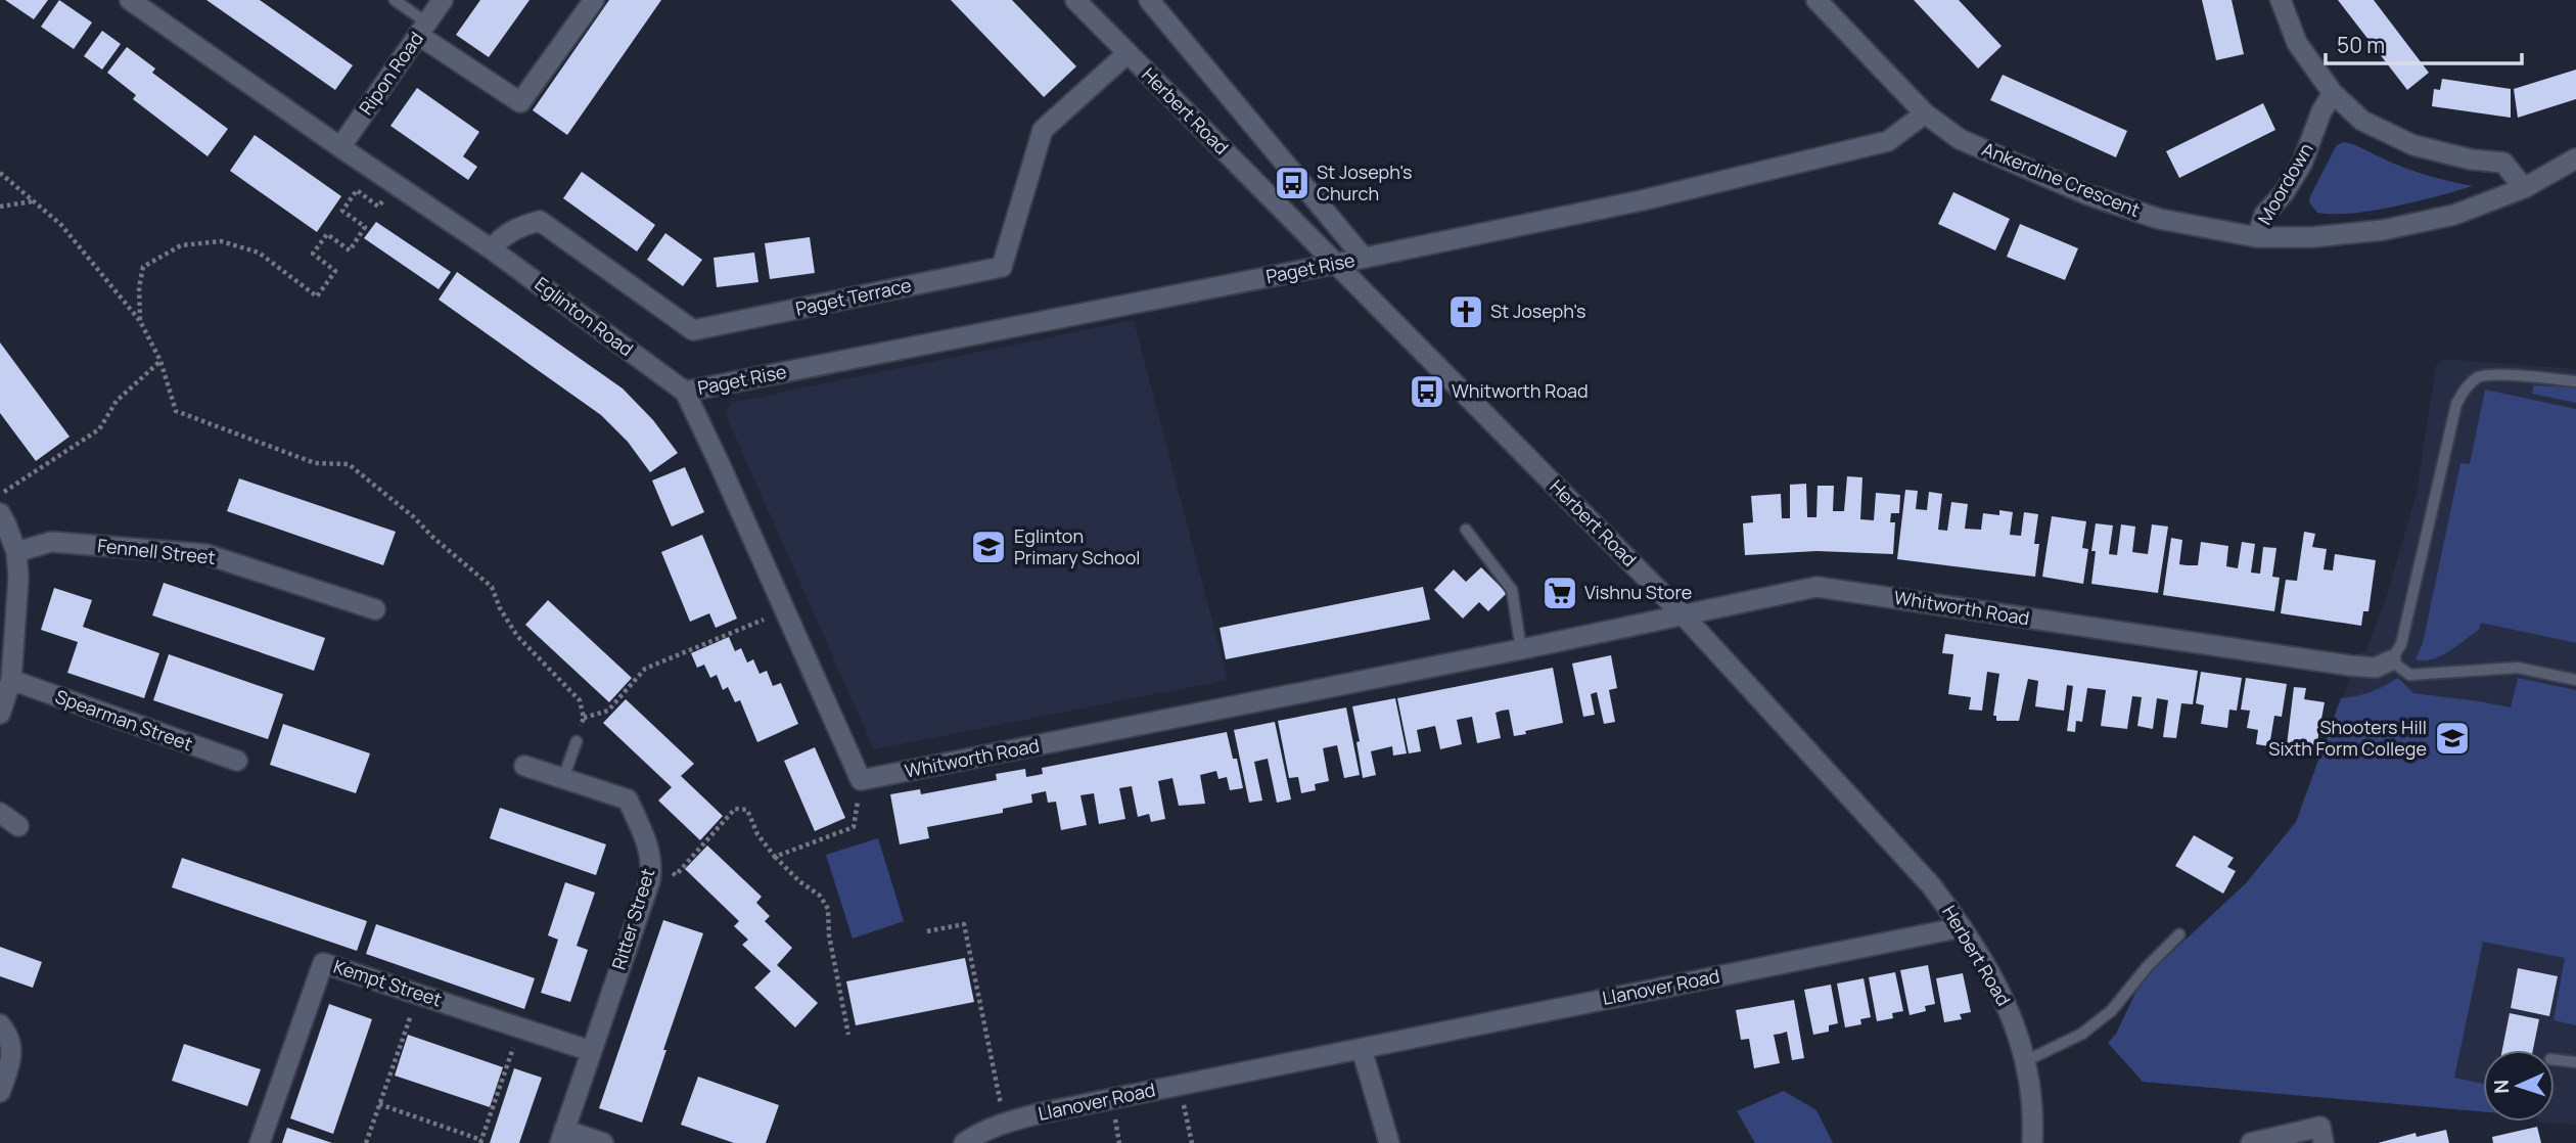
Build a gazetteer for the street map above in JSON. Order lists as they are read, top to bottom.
{
  "streets": {
    "street": [
      "Ripon Road",
      "Herbert Road",
      "Ankerdine Crescent",
      "Moordown",
      "Paget Rise",
      "Paget Terrace",
      "Eglinton Road",
      "Fennell Street",
      "Whitworth Road",
      "Spearman Street",
      "Ritter Street",
      "Kempt Street",
      "Llanover Road"
    ]
  },
  "crossings": [
    ["Ripon Road", "Eglinton Road"],
    ["Herbert Road", "Paget Rise"],
    ["Herbert Road", "Paget Terrace"],
    ["Herbert Road", "Whitworth Road"],
    ["Herbert Road", "Llanover Road"],
    ["Ankerdine Crescent", "Moordown"],
    ["Ankerdine Crescent", "Paget Rise"],
    ["Paget Rise", "Eglinton Road"],
    ["Paget Terrace", "Eglinton Road"],
    ["Eglinton Road", "Whitworth Road"],
    ["Ritter Street", "Kempt Street"]
  ],
  "places": {
    "bus stop": ["St Joseph's Church", "Whitworth Road"],
    "church": ["St Joseph's"],
    "school or university": ["Eglinton Primary School", "Shooters Hill Sixth Form College"],
    "supermarket": ["Vishnu Store"]
  },
  "scale_bar": "50 m",
  "north": "left"
}
